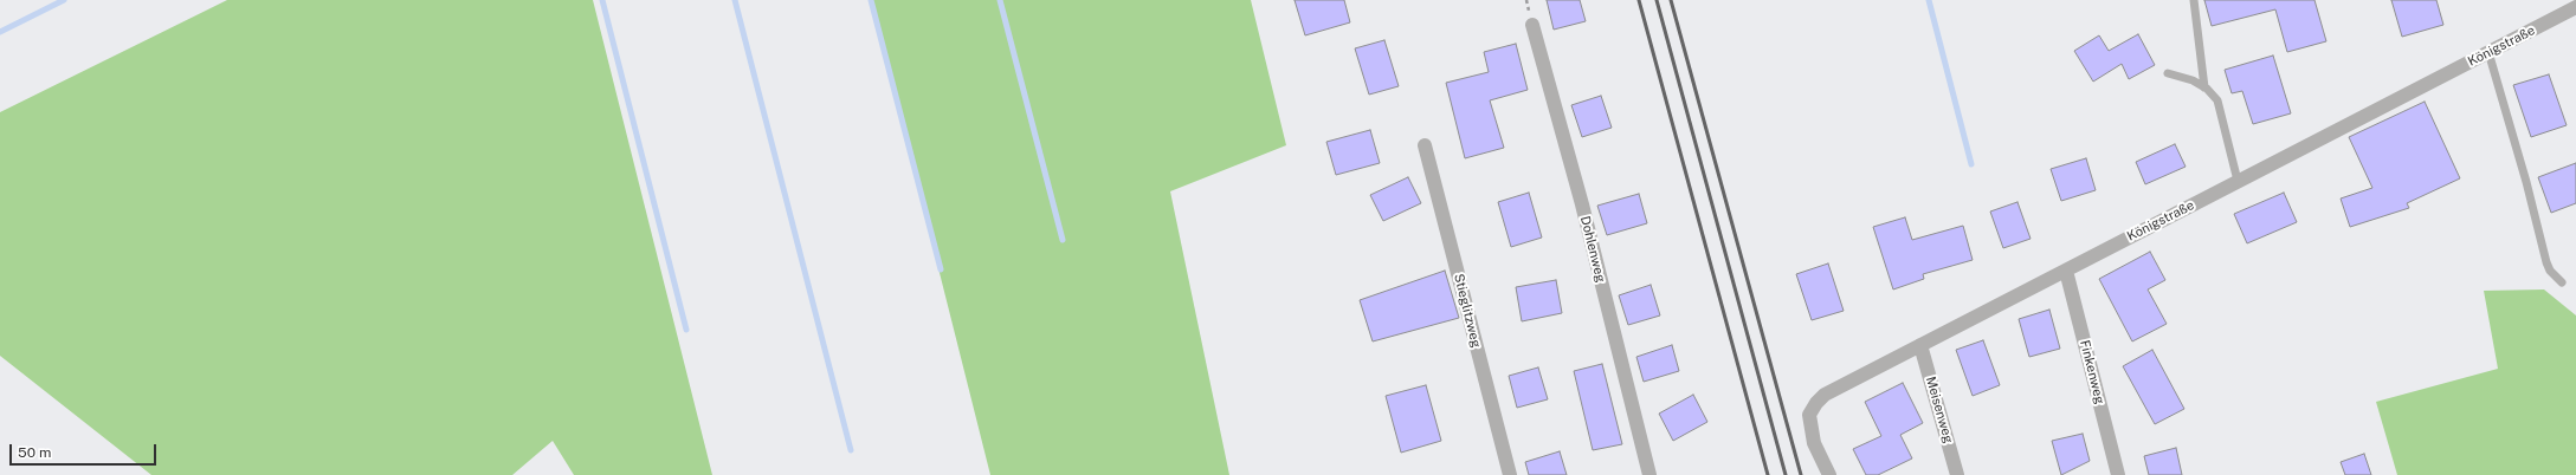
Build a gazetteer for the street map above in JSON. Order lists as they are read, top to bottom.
{
  "streets": {
    "street": [
      "Königstraße",
      "Dohlenweg",
      "Stieglitzweg",
      "Finkenweg",
      "Meisenweg"
    ]
  },
  "crossings": [
    ["Königstraße", "Finkenweg"],
    ["Königstraße", "Meisenweg"]
  ],
  "scale_bar": "50 m"
}
